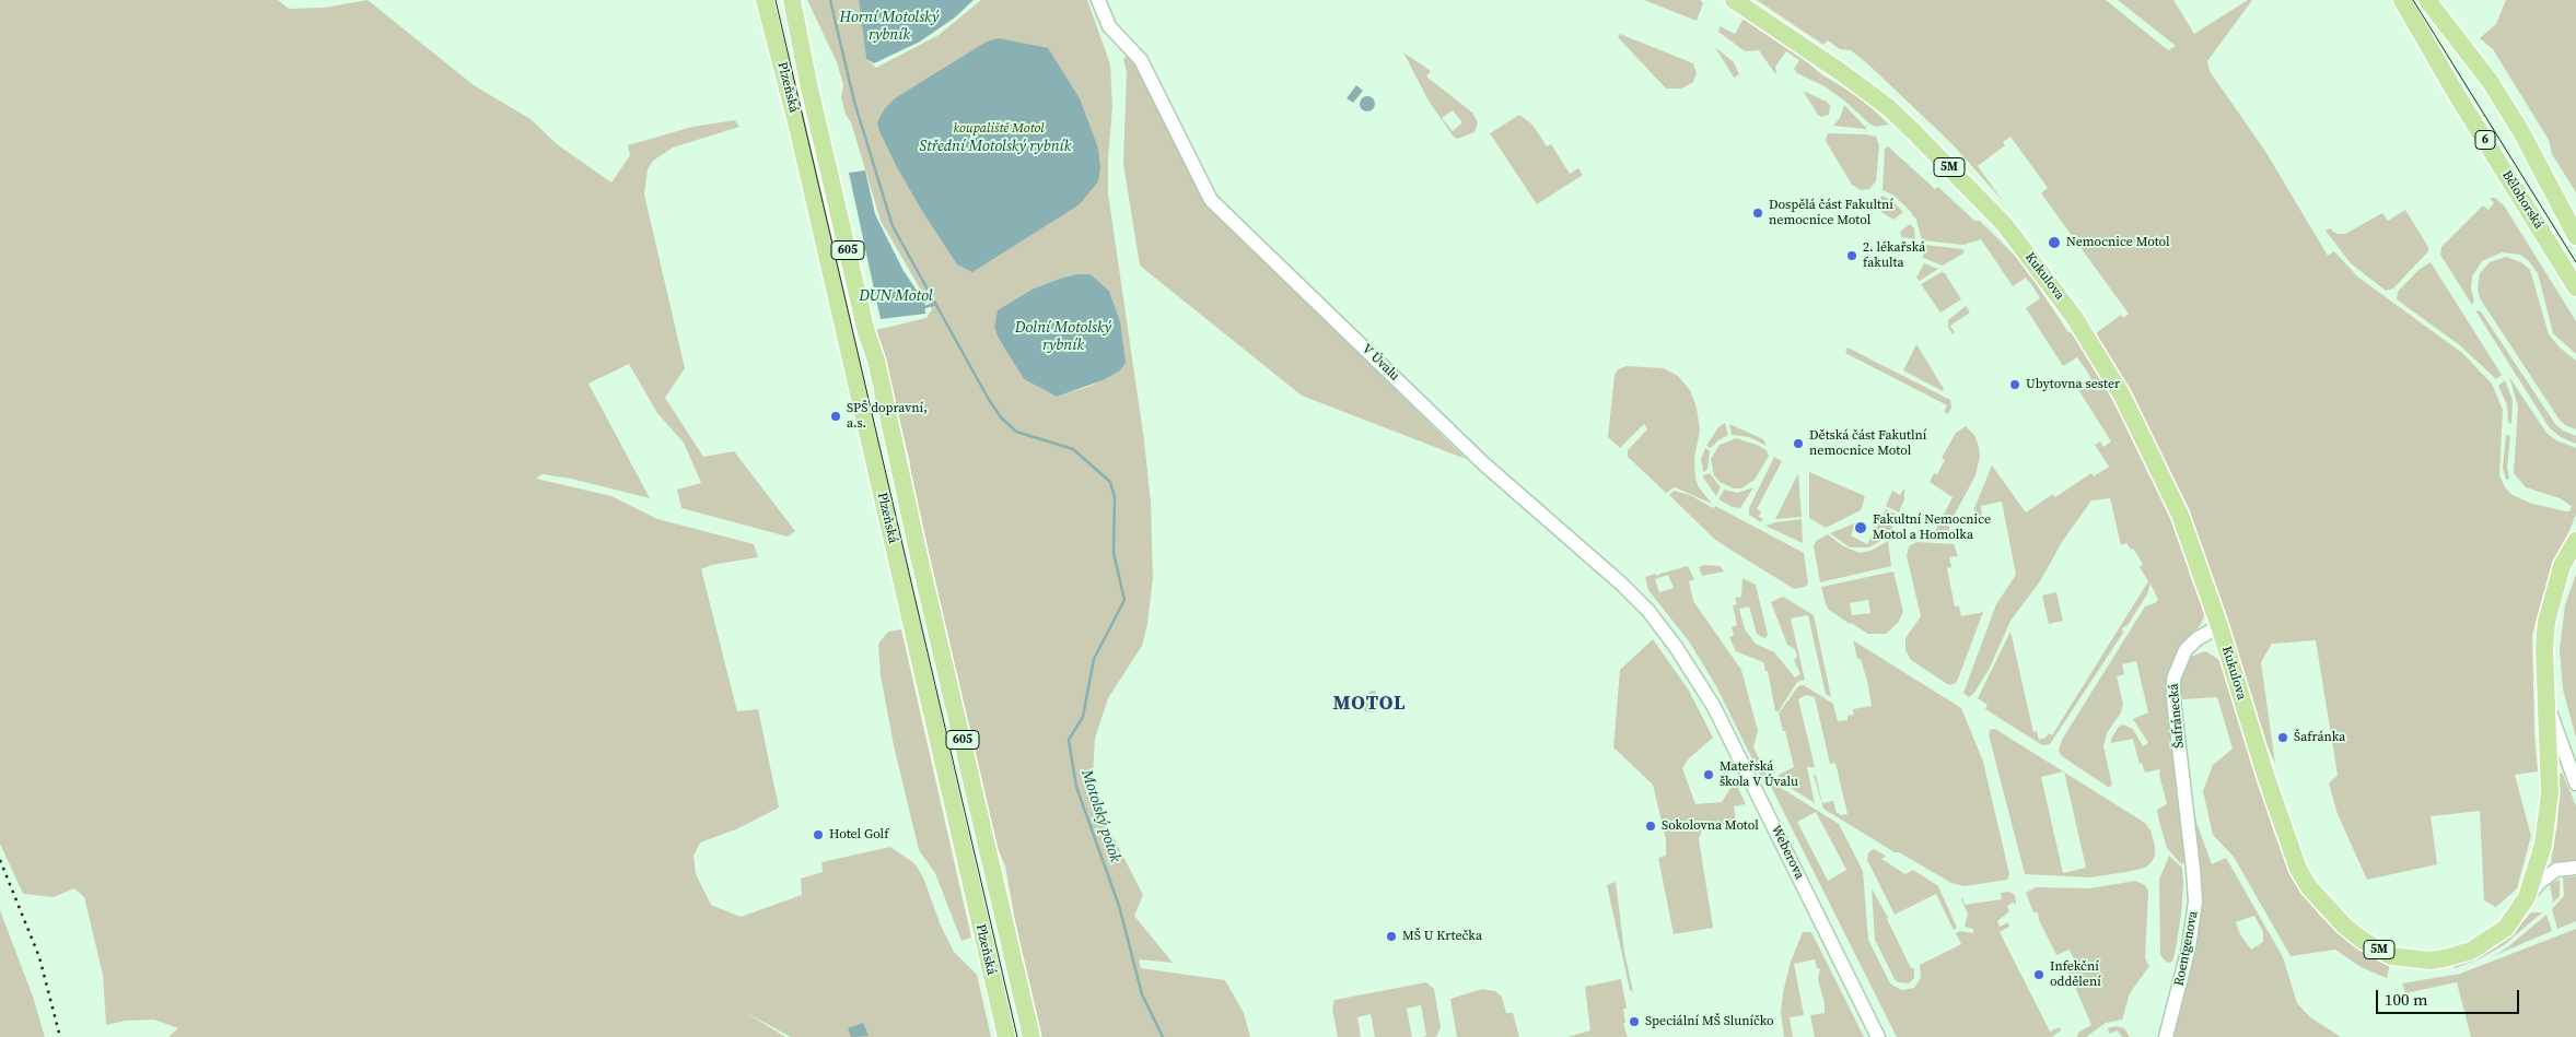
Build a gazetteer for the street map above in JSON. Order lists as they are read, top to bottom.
{
  "streets": {
    "main road": [
      "Plzeňská",
      "6",
      "5M",
      "Bělohorská",
      "605",
      "Kukulova"
    ],
    "street": [
      "V Úvalu",
      "Šafránecká",
      "Weberova",
      "Roentgenova"
    ]
  },
  "crossings": [
    ["5M", "Kukulova"],
    ["Kukulova", "Šafránecká"],
    ["V Úvalu", "Weberova"],
    ["Šafránecká", "Roentgenova"]
  ],
  "districts": ["MOTOL"],
  "water": [
    "Horní Motolský rybník",
    "Střední Motolský rybník",
    "DUN Motol",
    "Dolní Motolský rybník",
    "Motolský potok"
  ],
  "parks": ["koupaliště Motol"],
  "places": [
    "Dospělá část Fakultní nemocnice Motol",
    "Nemocnice Motol",
    "2. lékařská fakulta",
    "Ubytovna sester",
    "SPŠ dopravní, a.s.",
    "Dětská část Fakutlní nemocnice Motol",
    "Fakultní Nemocnice Motol a Homolka",
    "Šafránka",
    "Mateřská škola V Úvalu",
    "Sokolovna Motol",
    "Hotel Golf",
    "MŠ U Krtečka",
    "Infekční oddělení",
    "Speciální MŠ Sluníčko"
  ],
  "scale_bar": "100 m"
}
